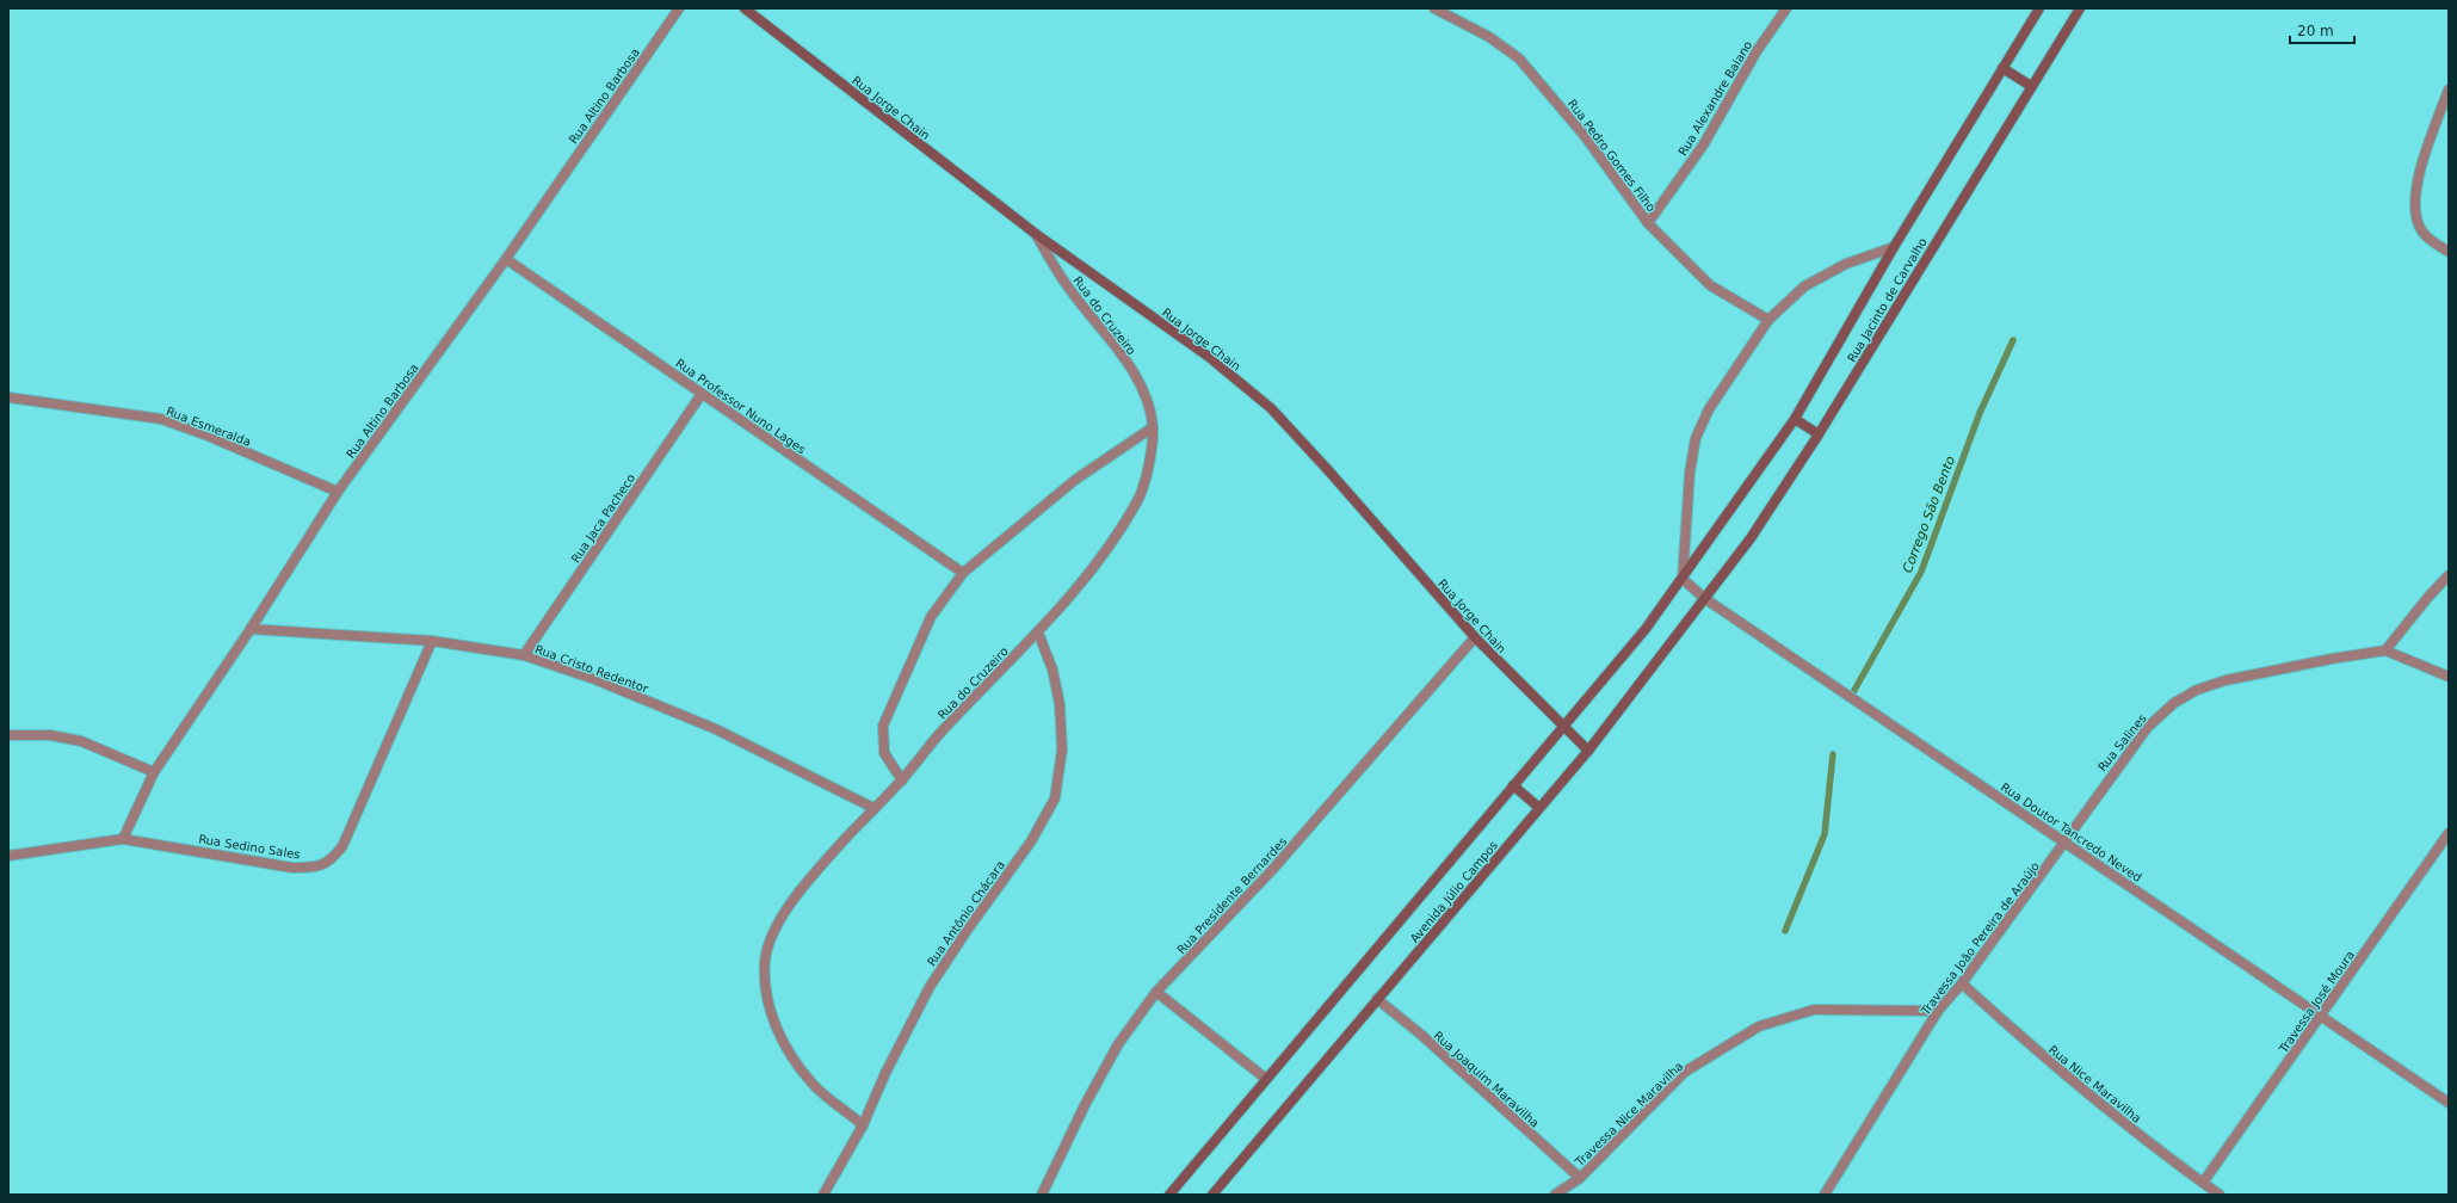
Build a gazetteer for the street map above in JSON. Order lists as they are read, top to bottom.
{
  "streets": {
    "street": [
      "Rua Altino Barbosa",
      "Rua Alexandre Baiano",
      "Rua Jorge Chain",
      "Rua Pedro Gomes Filho",
      "Rua Jacinto de Carvalho",
      "Rua do Cruzeiro",
      "Rua Professor Nuno Lages",
      "Rua Esmeralda",
      "Rua Jaca Pacheco",
      "Rua Cristo Redentor",
      "Rua Salines",
      "Rua Doutor Tancredo Neved",
      "Rua Sedino Sales",
      "Avenida Júlio Campos",
      "Rua Presidente Bernardes",
      "Rua Antônio Chácara",
      "Travessa João Pereira de Araújo",
      "Travessa José Moura",
      "Rua Joaquim Maravilha",
      "Rua Nice Maravilha",
      "Travessa Nice Maravilha"
    ]
  },
  "crossings": [
    ["Rua Altino Barbosa", "Rua Professor Nuno Lages"],
    ["Rua Altino Barbosa", "Rua Esmeralda"],
    ["Rua Altino Barbosa", "Rua Cristo Redentor"],
    ["Rua Altino Barbosa", "Rua Sedino Sales"],
    ["Rua Alexandre Baiano", "Rua Pedro Gomes Filho"],
    ["Rua Jorge Chain", "Rua do Cruzeiro"],
    ["Rua Jorge Chain", "Avenida Júlio Campos"],
    ["Rua Jorge Chain", "Rua Presidente Bernardes"],
    ["Rua Jacinto de Carvalho", "Rua Doutor Tancredo Neved"],
    ["Rua Jacinto de Carvalho", "Avenida Júlio Campos"],
    ["Rua do Cruzeiro", "Rua Cristo Redentor"],
    ["Rua do Cruzeiro", "Rua Antônio Chácara"],
    ["Rua Professor Nuno Lages", "Rua Jaca Pacheco"],
    ["Rua Jaca Pacheco", "Rua Cristo Redentor"],
    ["Rua Cristo Redentor", "Rua Sedino Sales"],
    ["Rua Salines", "Rua Doutor Tancredo Neved"],
    ["Rua Salines", "Travessa João Pereira de Araújo"],
    ["Rua Doutor Tancredo Neved", "Avenida Júlio Campos"],
    ["Rua Doutor Tancredo Neved", "Travessa João Pereira de Araújo"],
    ["Rua Doutor Tancredo Neved", "Travessa José Moura"],
    ["Avenida Júlio Campos", "Rua Joaquim Maravilha"],
    ["Travessa João Pereira de Araújo", "Rua Nice Maravilha"],
    ["Travessa João Pereira de Araújo", "Travessa Nice Maravilha"],
    ["Travessa José Moura", "Rua Nice Maravilha"],
    ["Rua Joaquim Maravilha", "Travessa Nice Maravilha"]
  ],
  "water": ["Corrego São Bento"],
  "scale_bar": "20 m"
}
